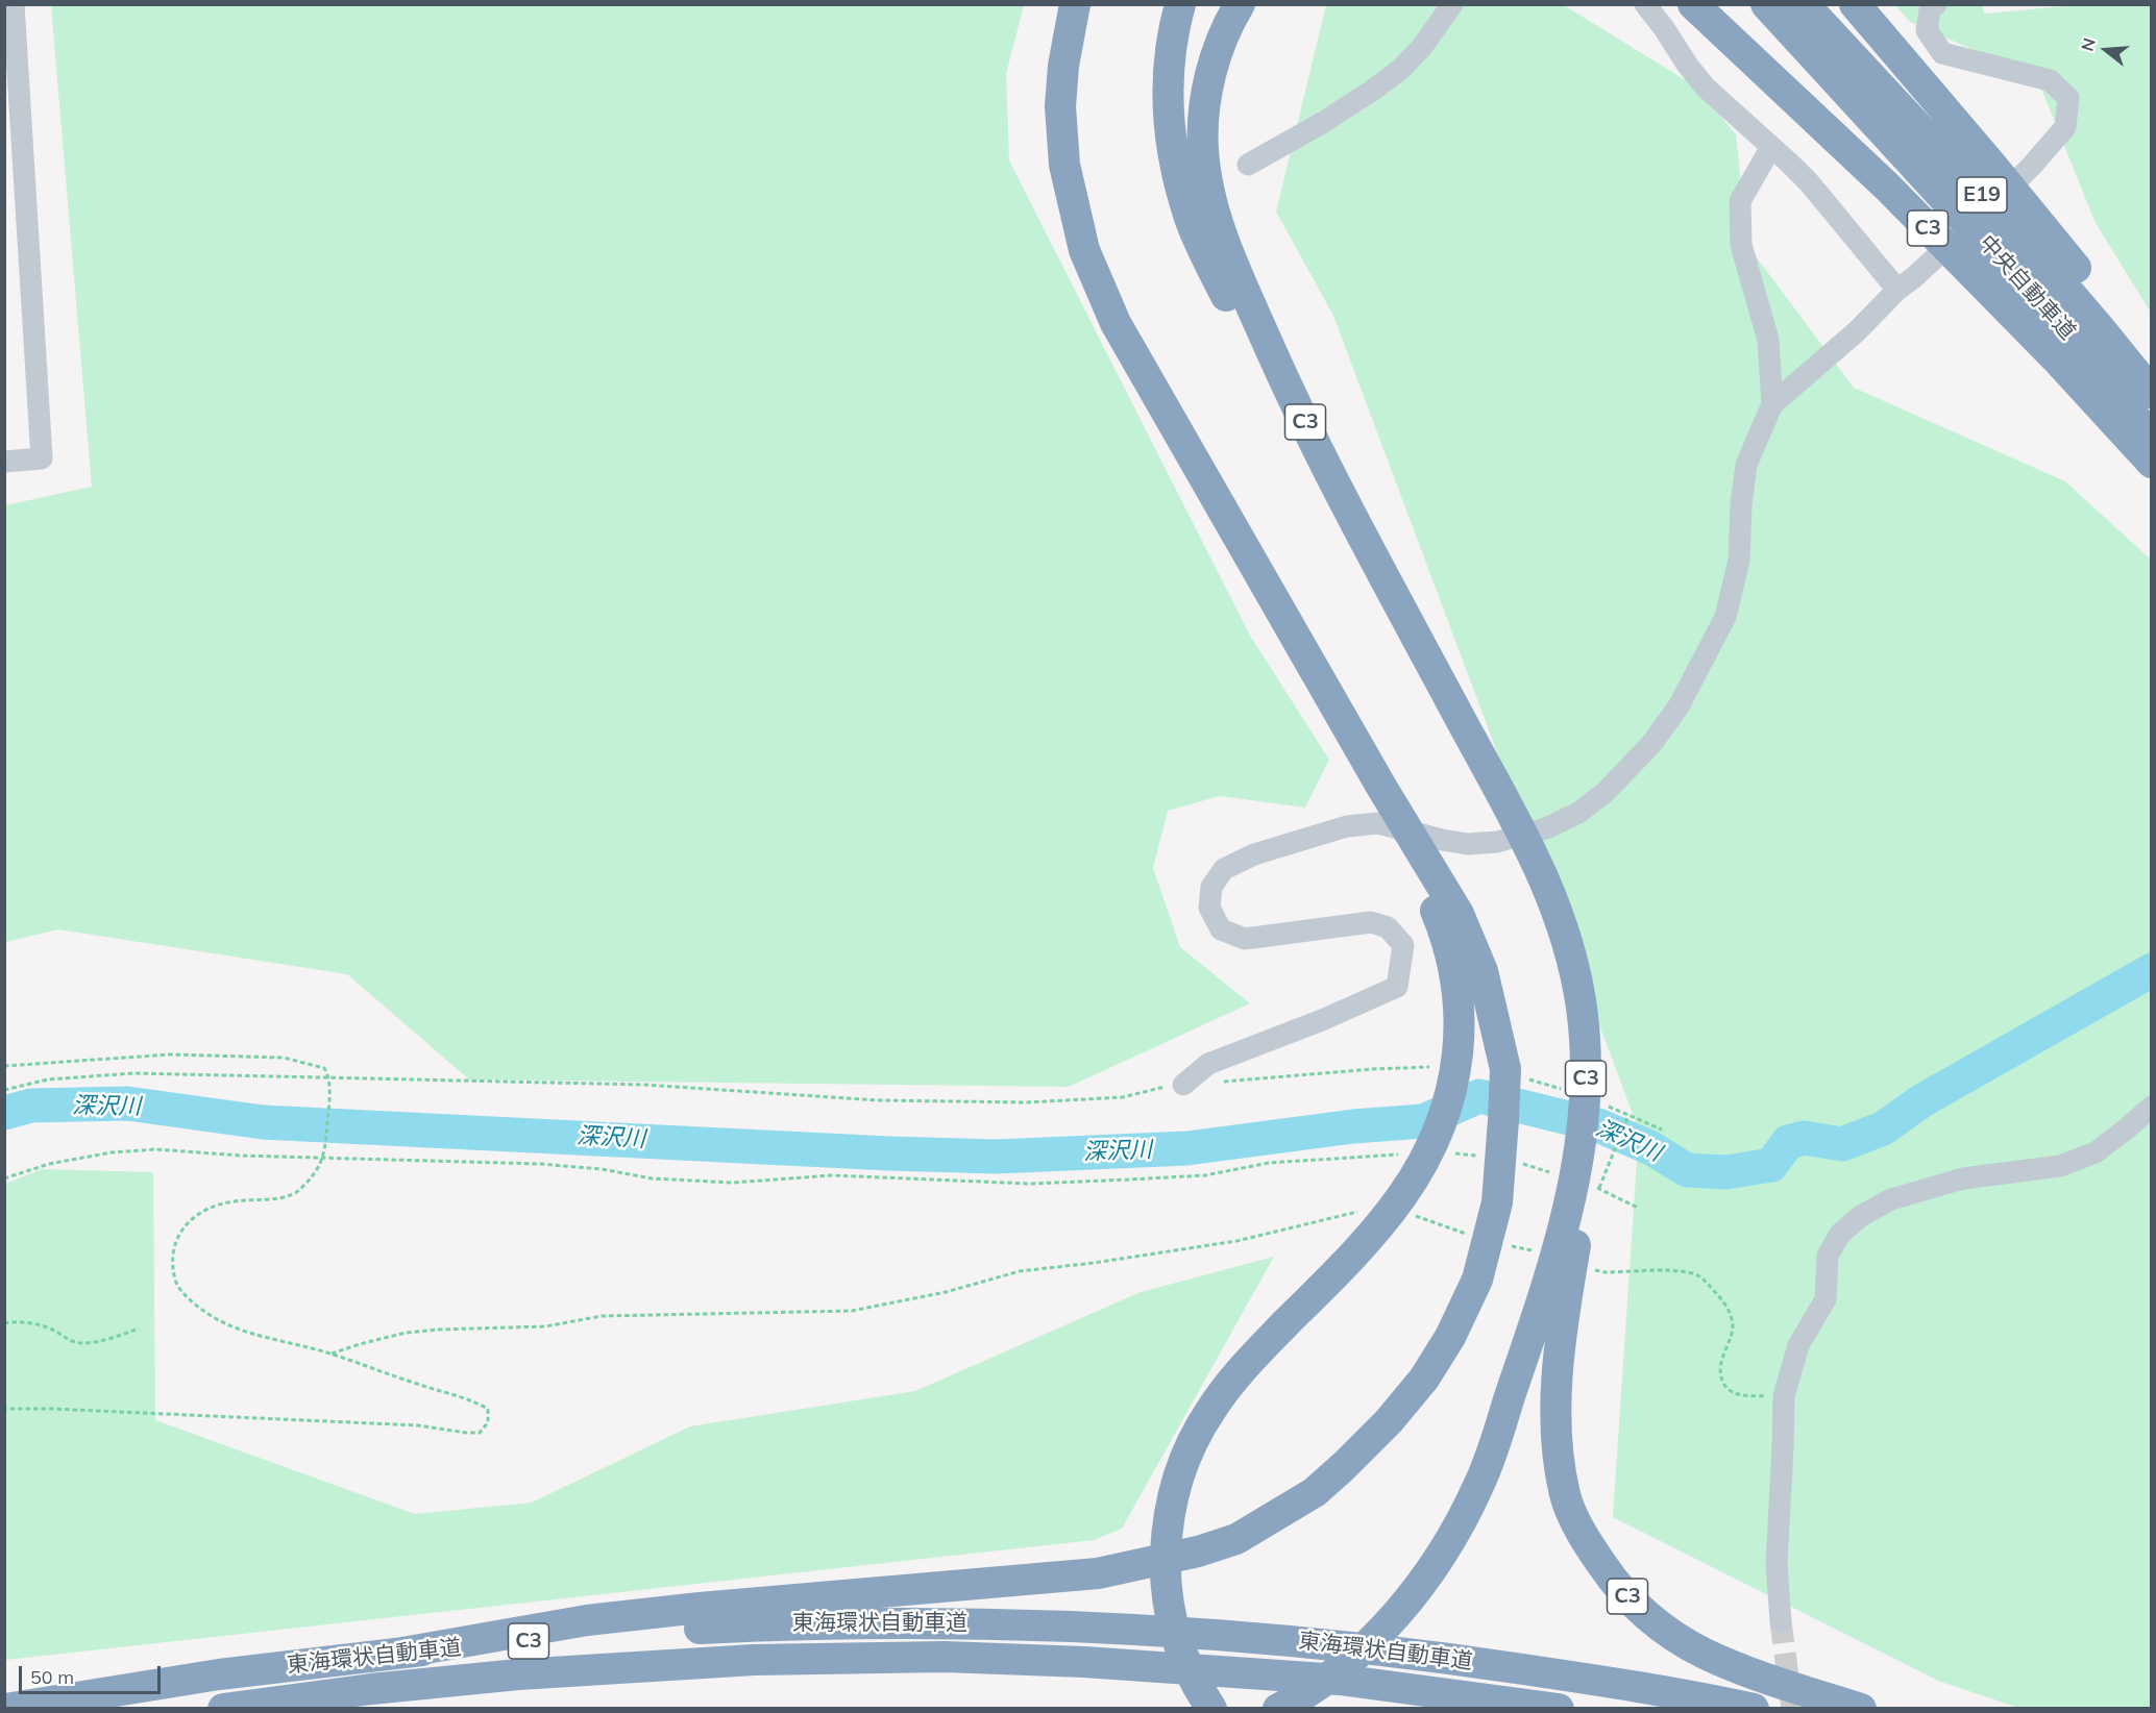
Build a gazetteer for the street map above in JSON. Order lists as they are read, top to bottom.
{
  "streets": {
    "highway": [
      "E19",
      "C3",
      "中央自動車道",
      "東海環状自動車道"
    ]
  },
  "water": ["深沢川"],
  "scale_bar": "50 m",
  "north": "left"
}
